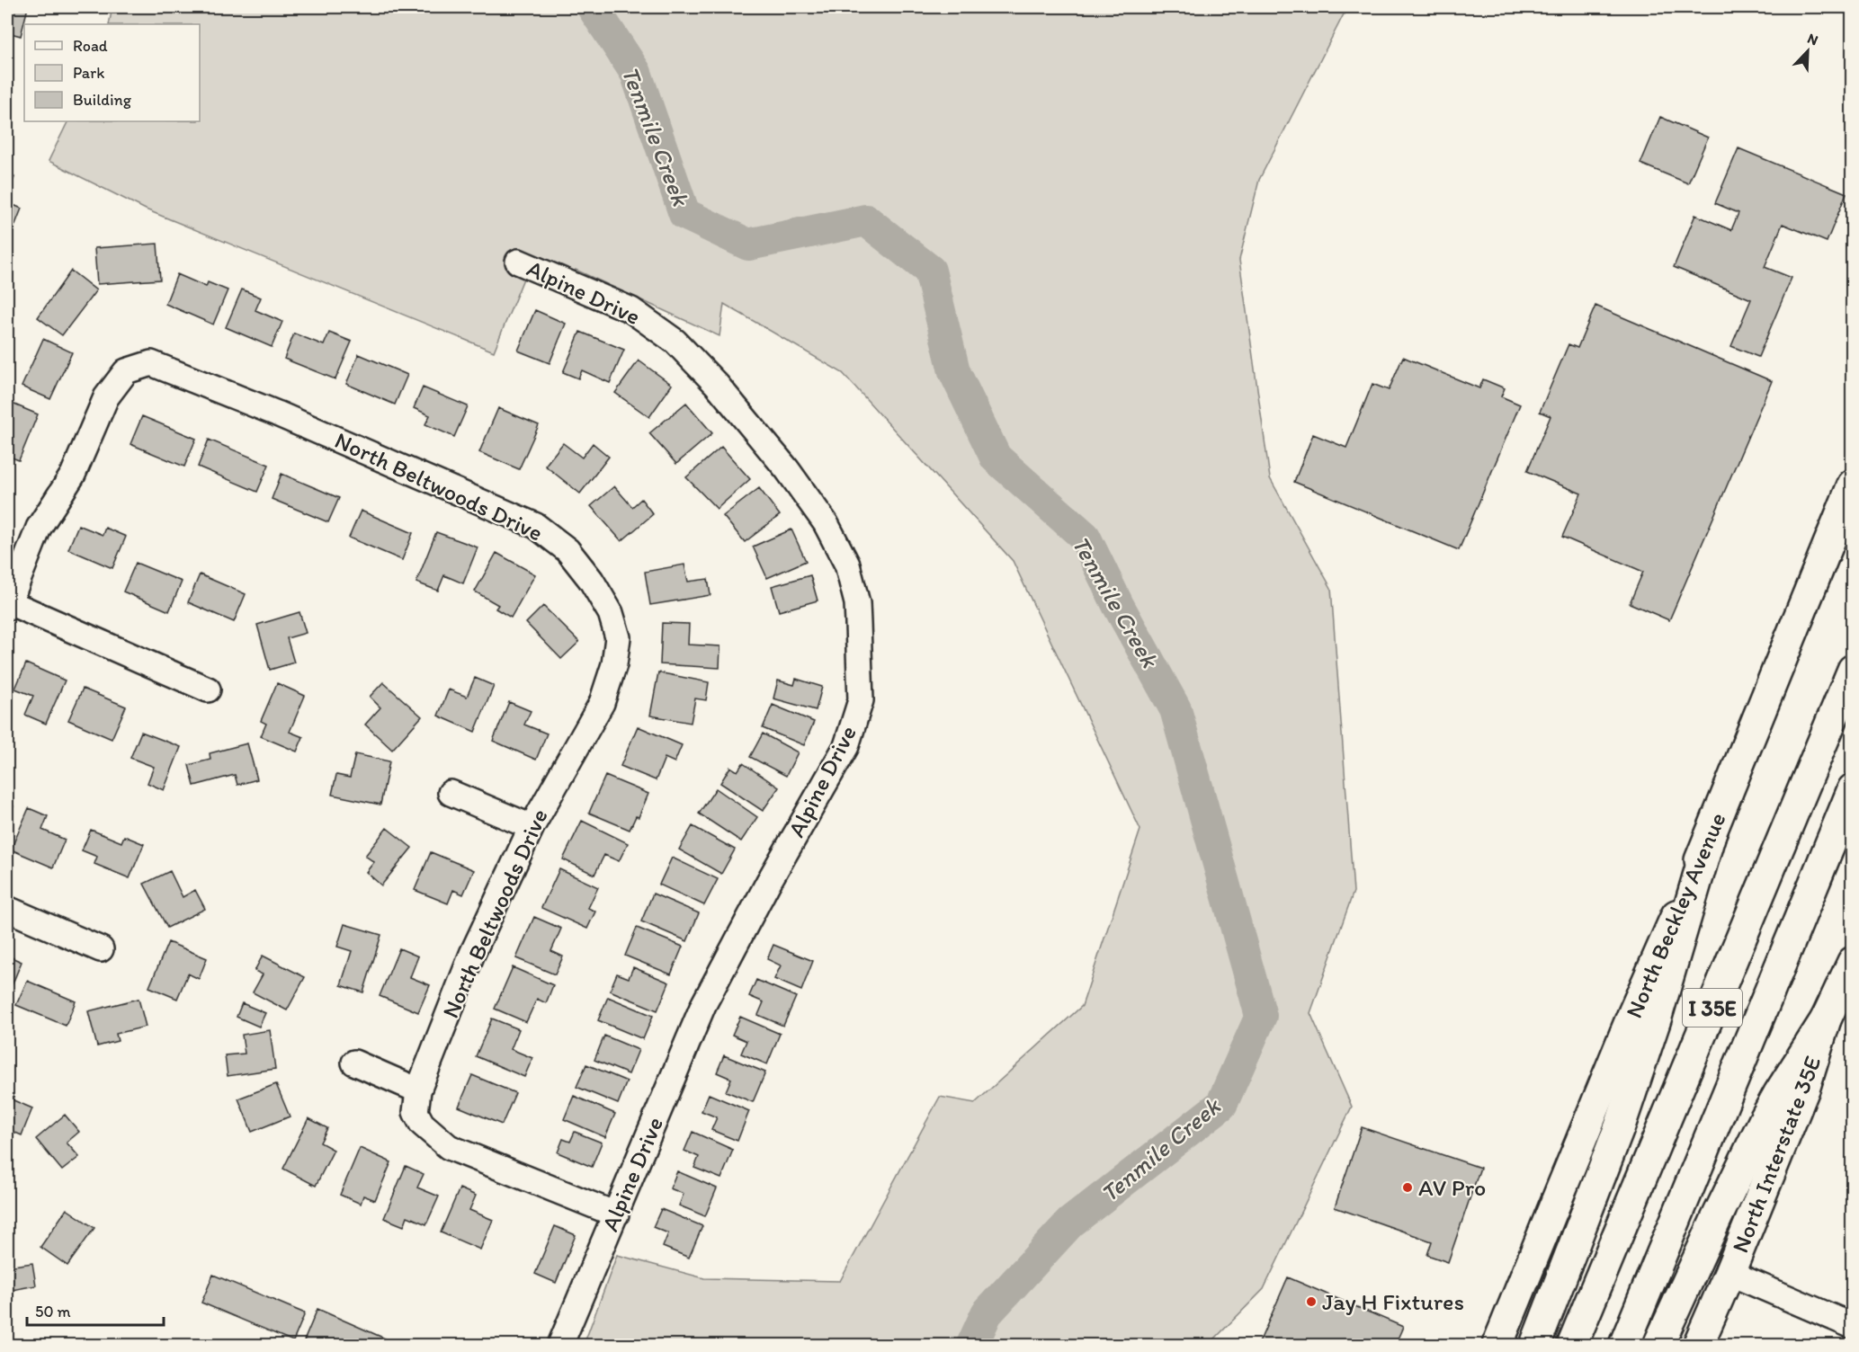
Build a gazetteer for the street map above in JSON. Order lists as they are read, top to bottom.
{
  "streets": {
    "main road": ["North Beckley Avenue", "I 35E", "North Interstate 35E"],
    "street": ["Alpine Drive", "North Beltwoods Drive"]
  },
  "crossings": [
    ["Alpine Drive", "North Beltwoods Drive"]
  ],
  "water": ["Tenmile Creek"],
  "places": ["AV Pro", "Jay H Fixtures"],
  "legend": ["Road", "Park", "Building"],
  "scale_bar": "50 m",
  "north": "top right"
}
